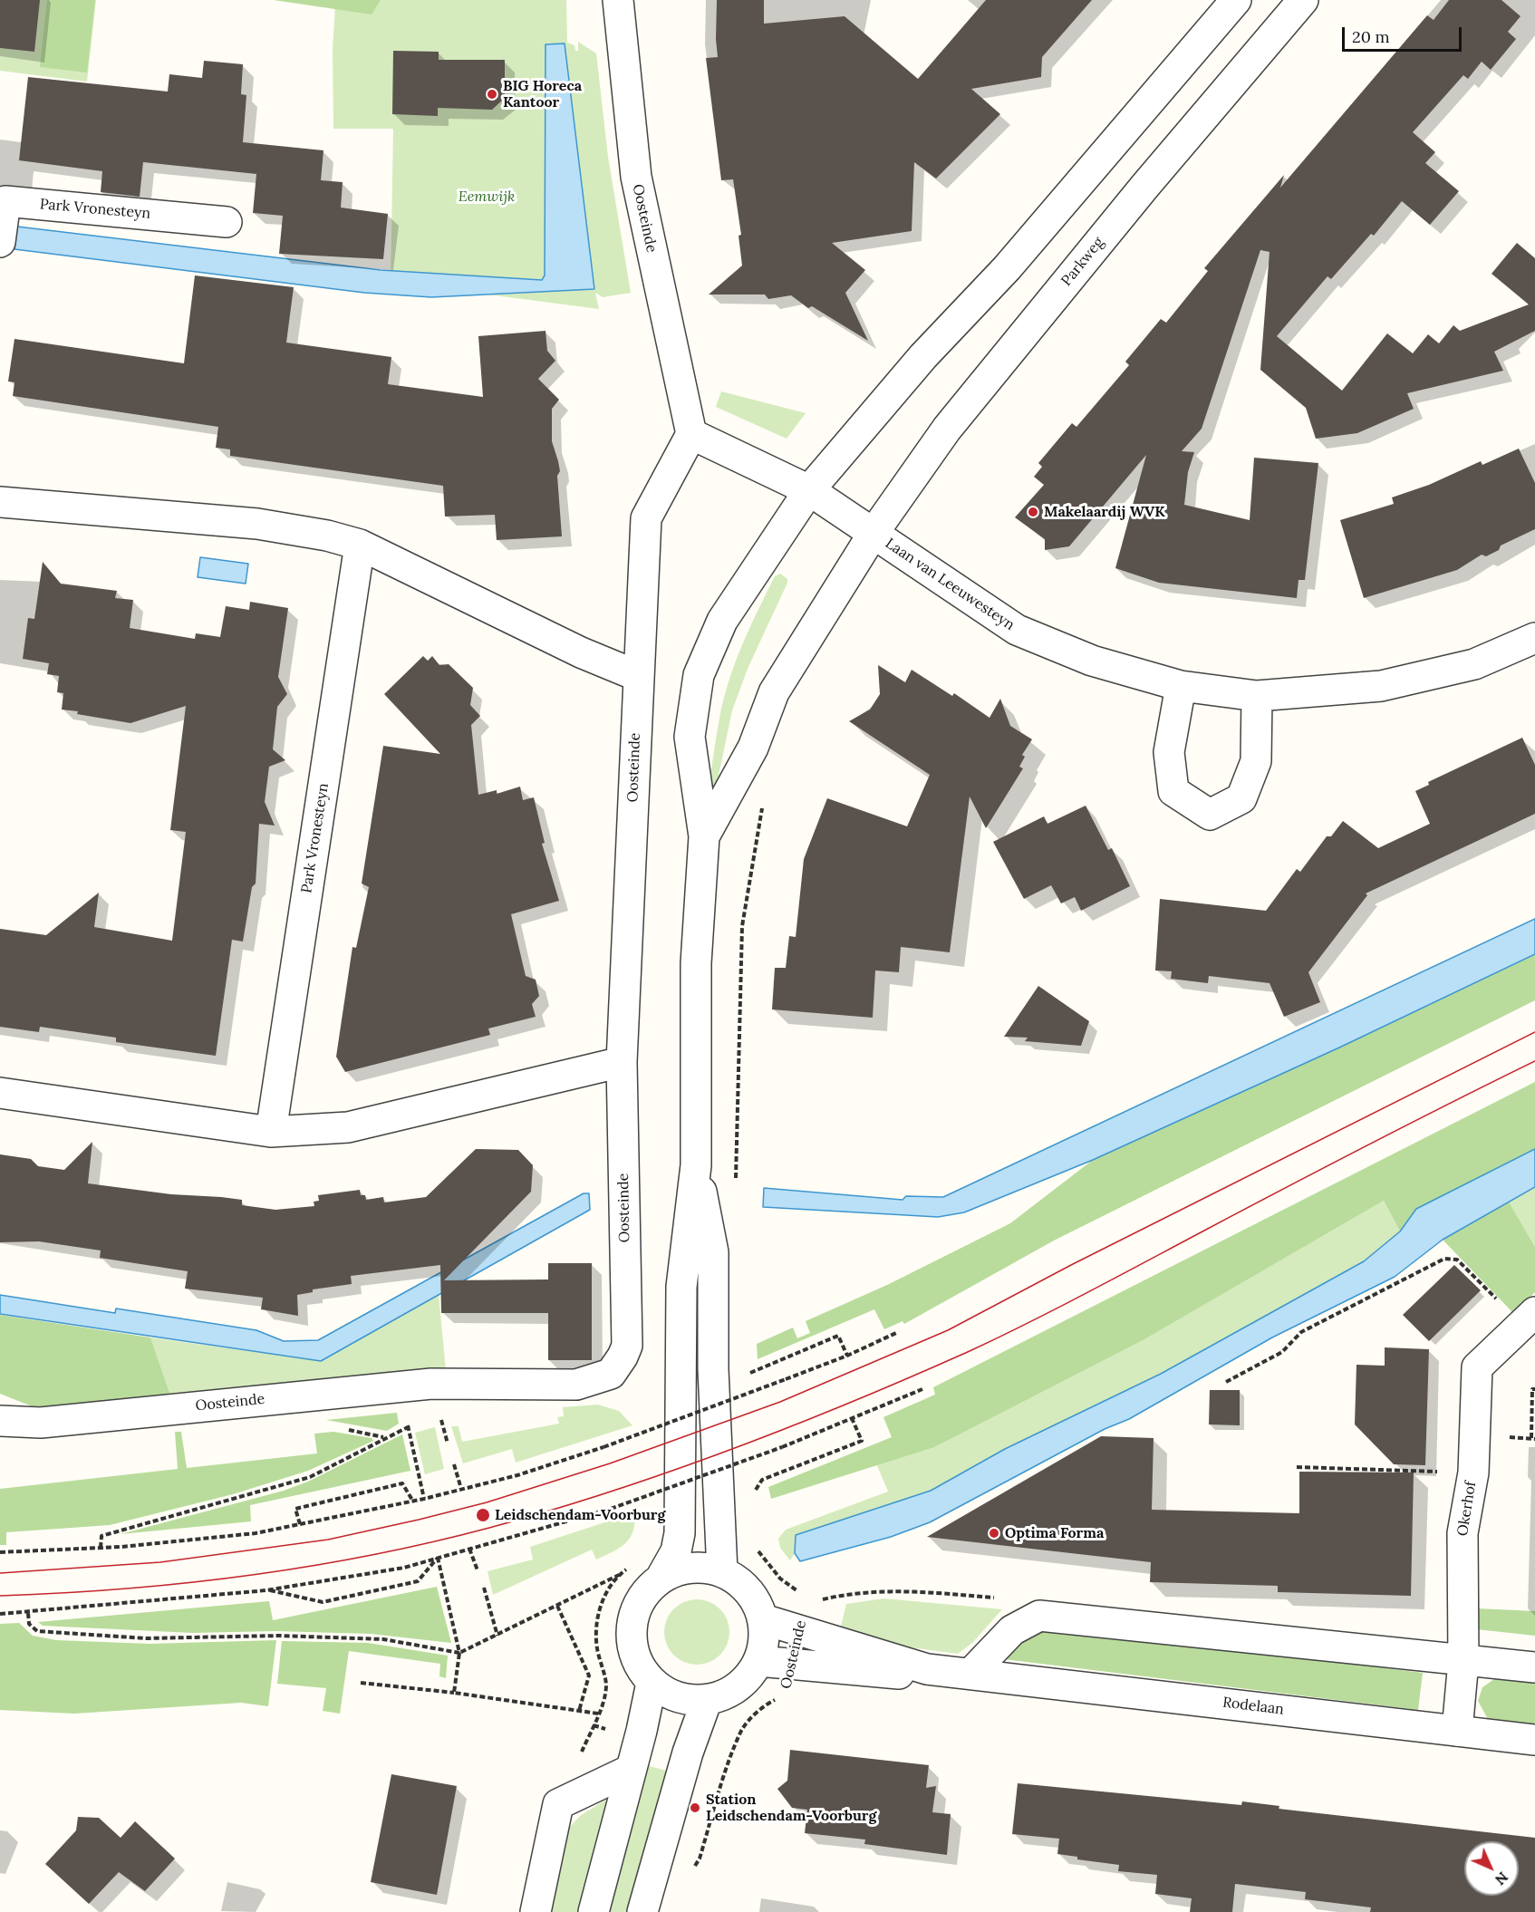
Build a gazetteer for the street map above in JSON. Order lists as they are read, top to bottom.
{
  "streets": {
    "street": [
      "Park Vronesteyn",
      "Oosteinde",
      "Parkweg",
      "Laan van Leeuwesteyn",
      "Okerhof",
      "Rodelaan"
    ]
  },
  "crossings": [
    ["Oosteinde", "Rodelaan"],
    ["Parkweg", "Laan van Leeuwesteyn"],
    ["Okerhof", "Rodelaan"]
  ],
  "parks": ["Eemwijk"],
  "places": [
    "BIG Horeca Kantoor",
    "Makelaardij WVK",
    "Leidschendam-Voorburg",
    "Optima Forma",
    "Station Leidschendam-Voorburg"
  ],
  "scale_bar": "20 m",
  "north": "bottom right"
}
